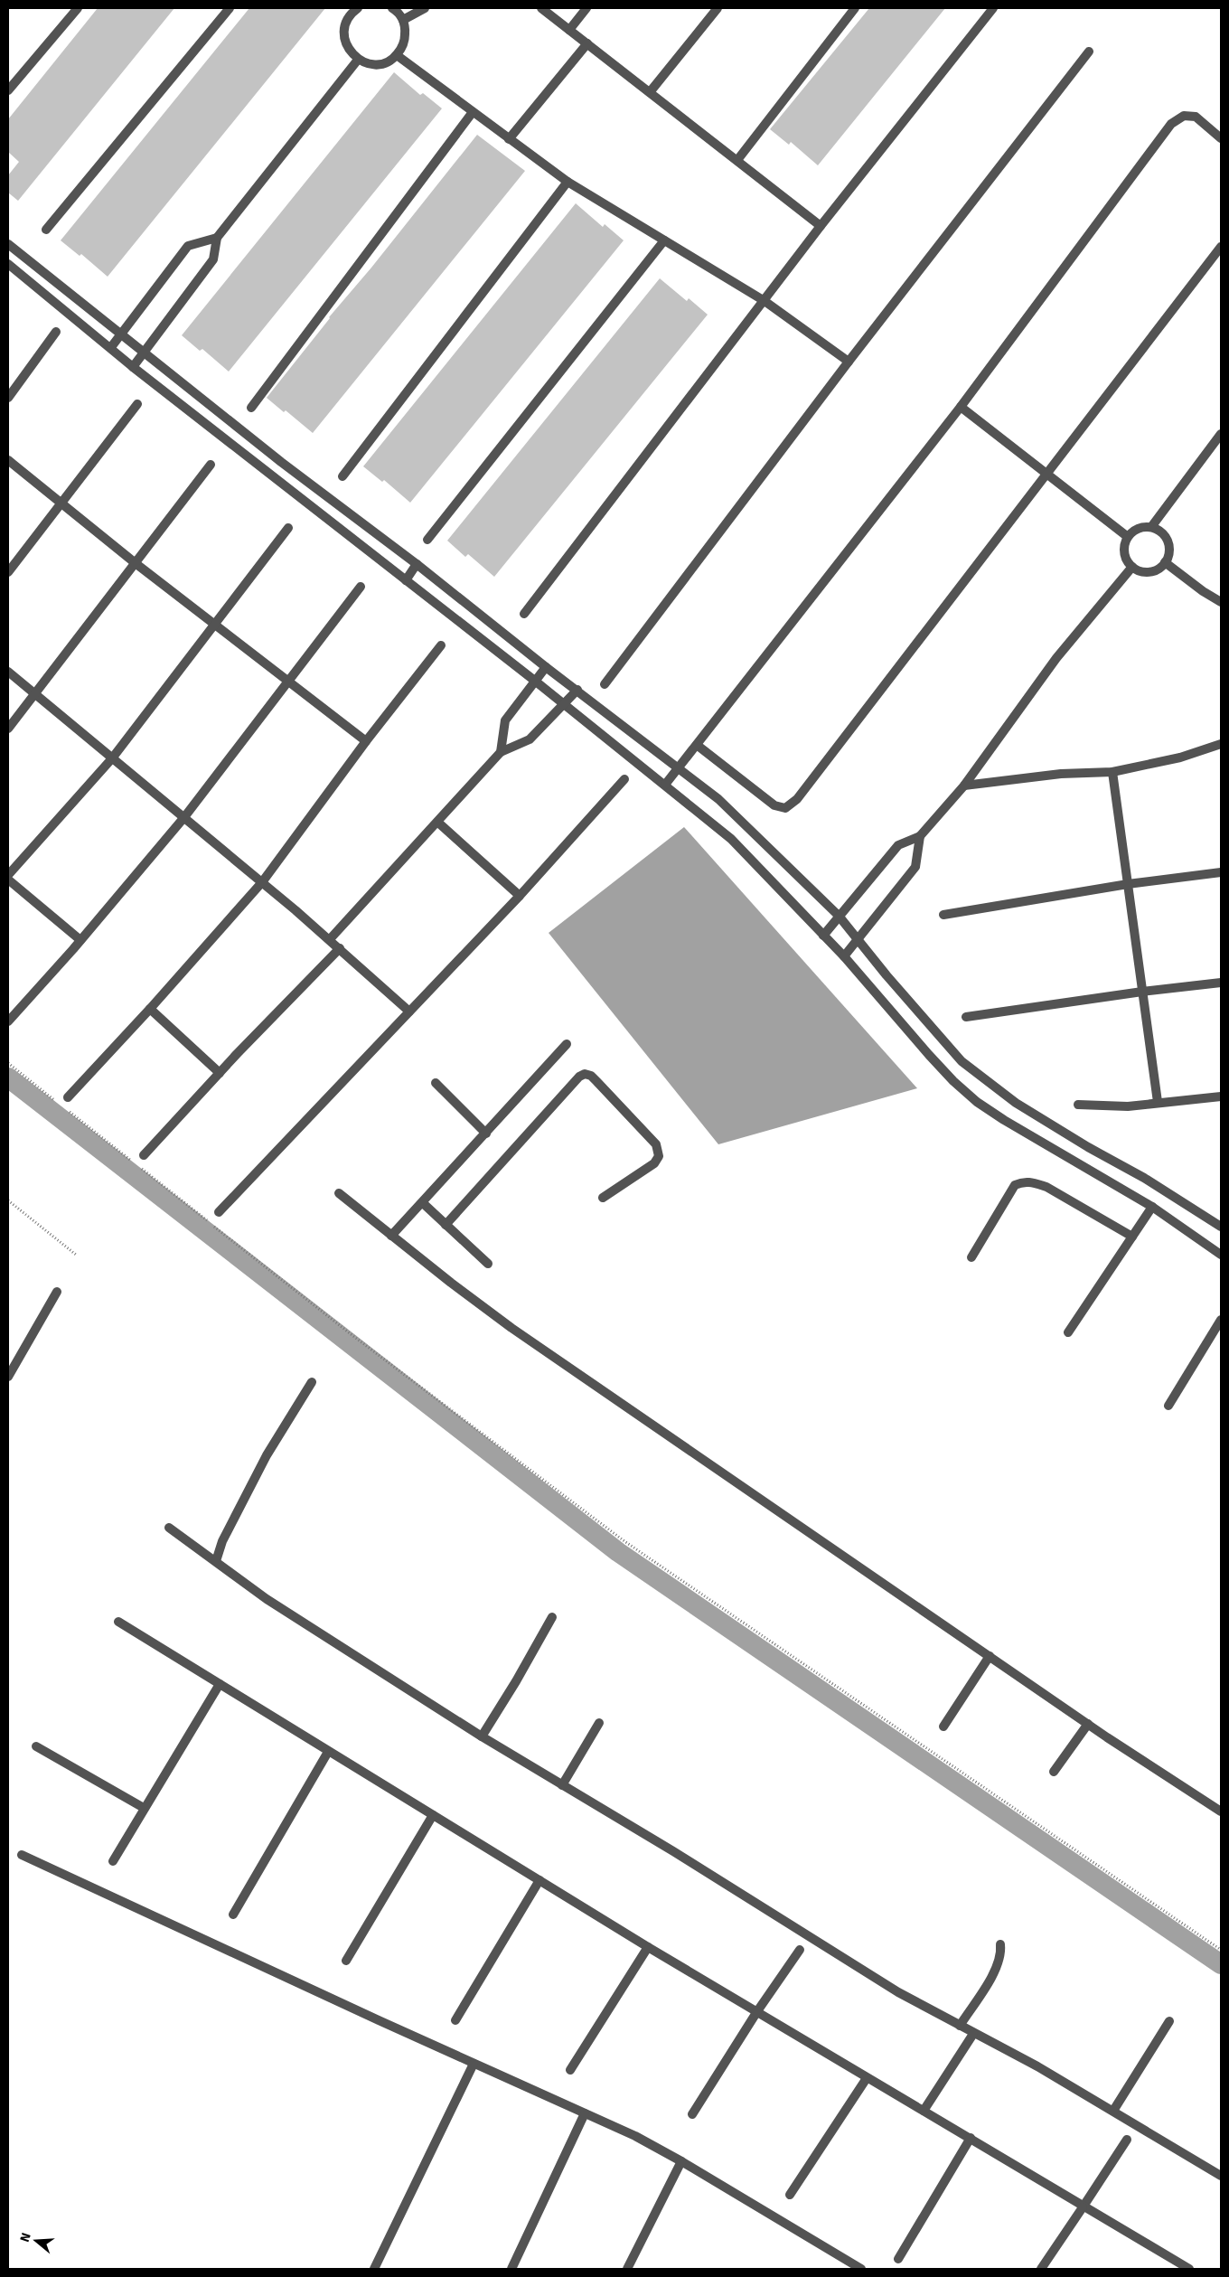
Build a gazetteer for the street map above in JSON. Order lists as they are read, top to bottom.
{
  "north": "left"
}
